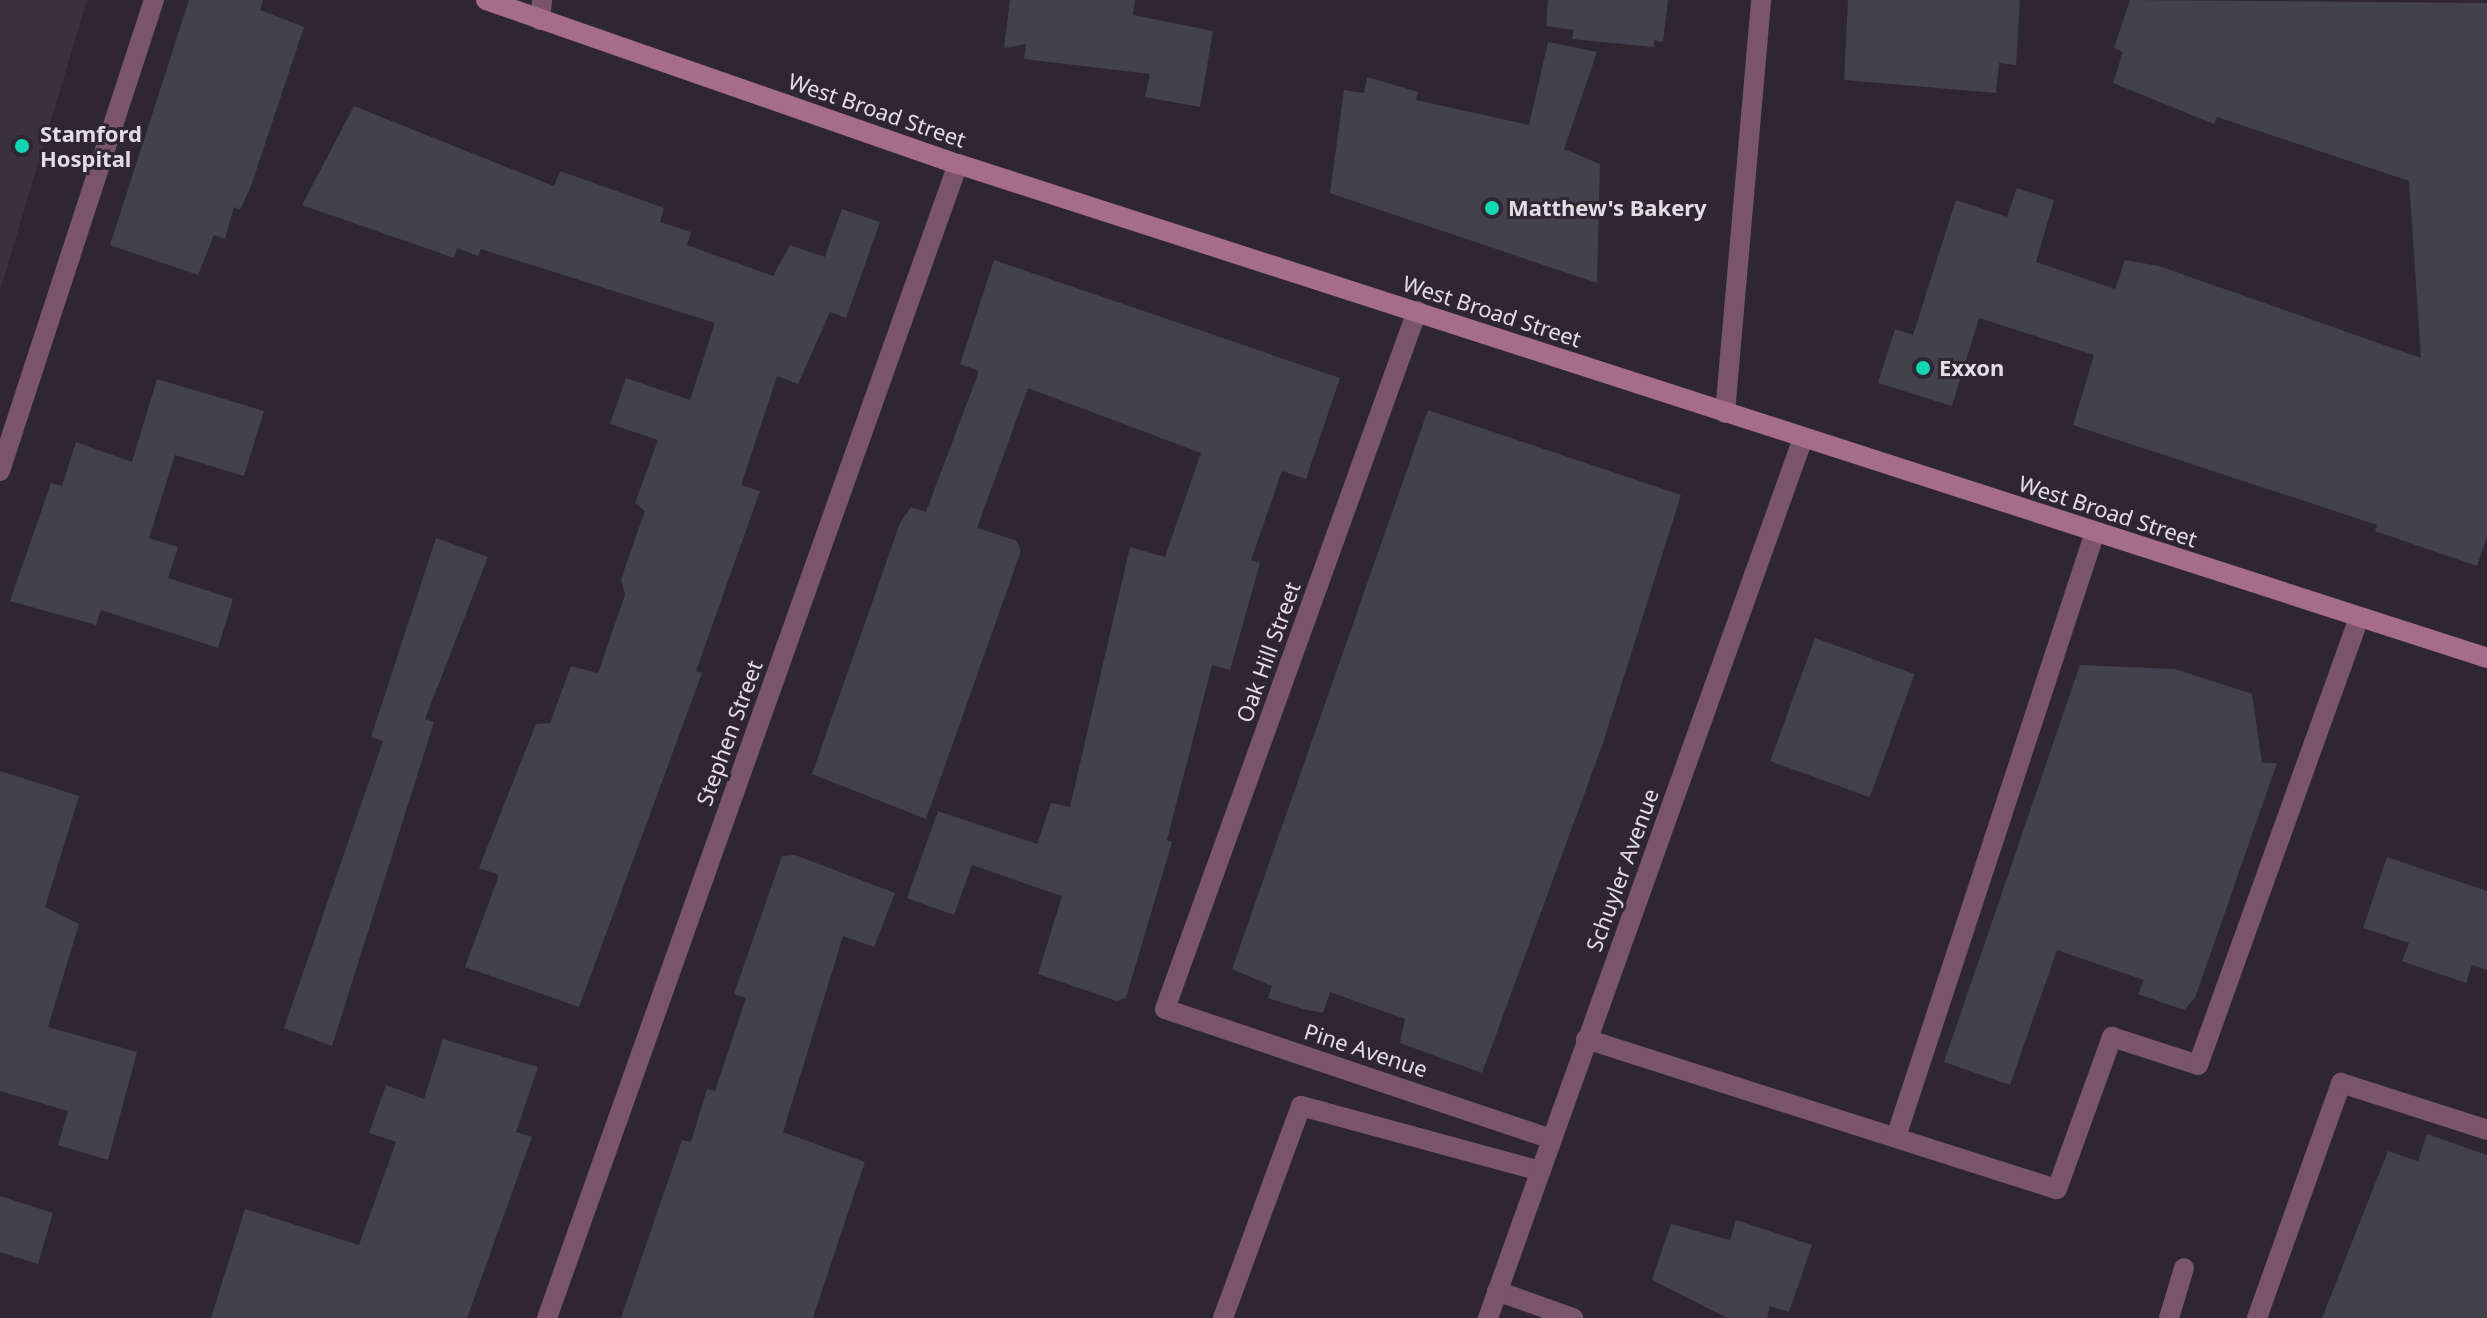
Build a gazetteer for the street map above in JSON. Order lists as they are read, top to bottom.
{
  "streets": {
    "main road": ["West Broad Street"],
    "street": [
      "Oak Hill Street",
      "Stephen Street",
      "Schuyler Avenue",
      "Pine Avenue"
    ]
  },
  "crossings": [
    ["West Broad Street", "Oak Hill Street"],
    ["West Broad Street", "Stephen Street"],
    ["West Broad Street", "Schuyler Avenue"],
    ["Oak Hill Street", "Pine Avenue"],
    ["Schuyler Avenue", "Pine Avenue"]
  ],
  "places": ["Stamford Hospital", "Matthew's Bakery", "Exxon"]
}
